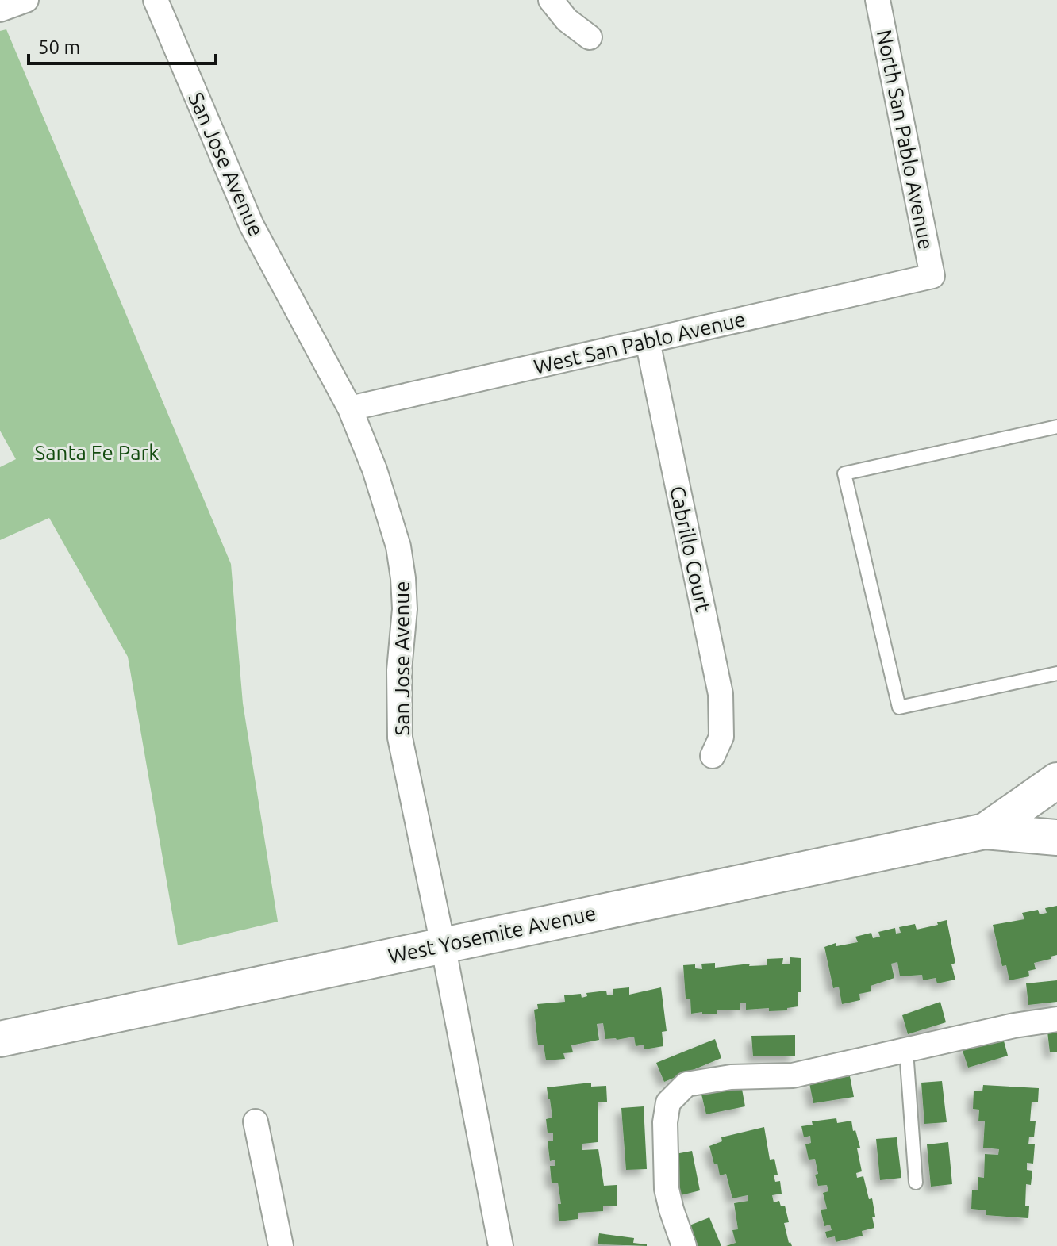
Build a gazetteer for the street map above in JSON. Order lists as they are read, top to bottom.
{
  "streets": {
    "main road": ["West Yosemite Avenue"],
    "street": [
      "North San Pablo Avenue",
      "San Jose Avenue",
      "West San Pablo Avenue",
      "Cabrillo Court"
    ]
  },
  "crossings": [
    ["North San Pablo Avenue", "West San Pablo Avenue"],
    ["San Jose Avenue", "West San Pablo Avenue"],
    ["San Jose Avenue", "West Yosemite Avenue"],
    ["West San Pablo Avenue", "Cabrillo Court"]
  ],
  "parks": ["Santa Fe Park"],
  "scale_bar": "50 m"
}
